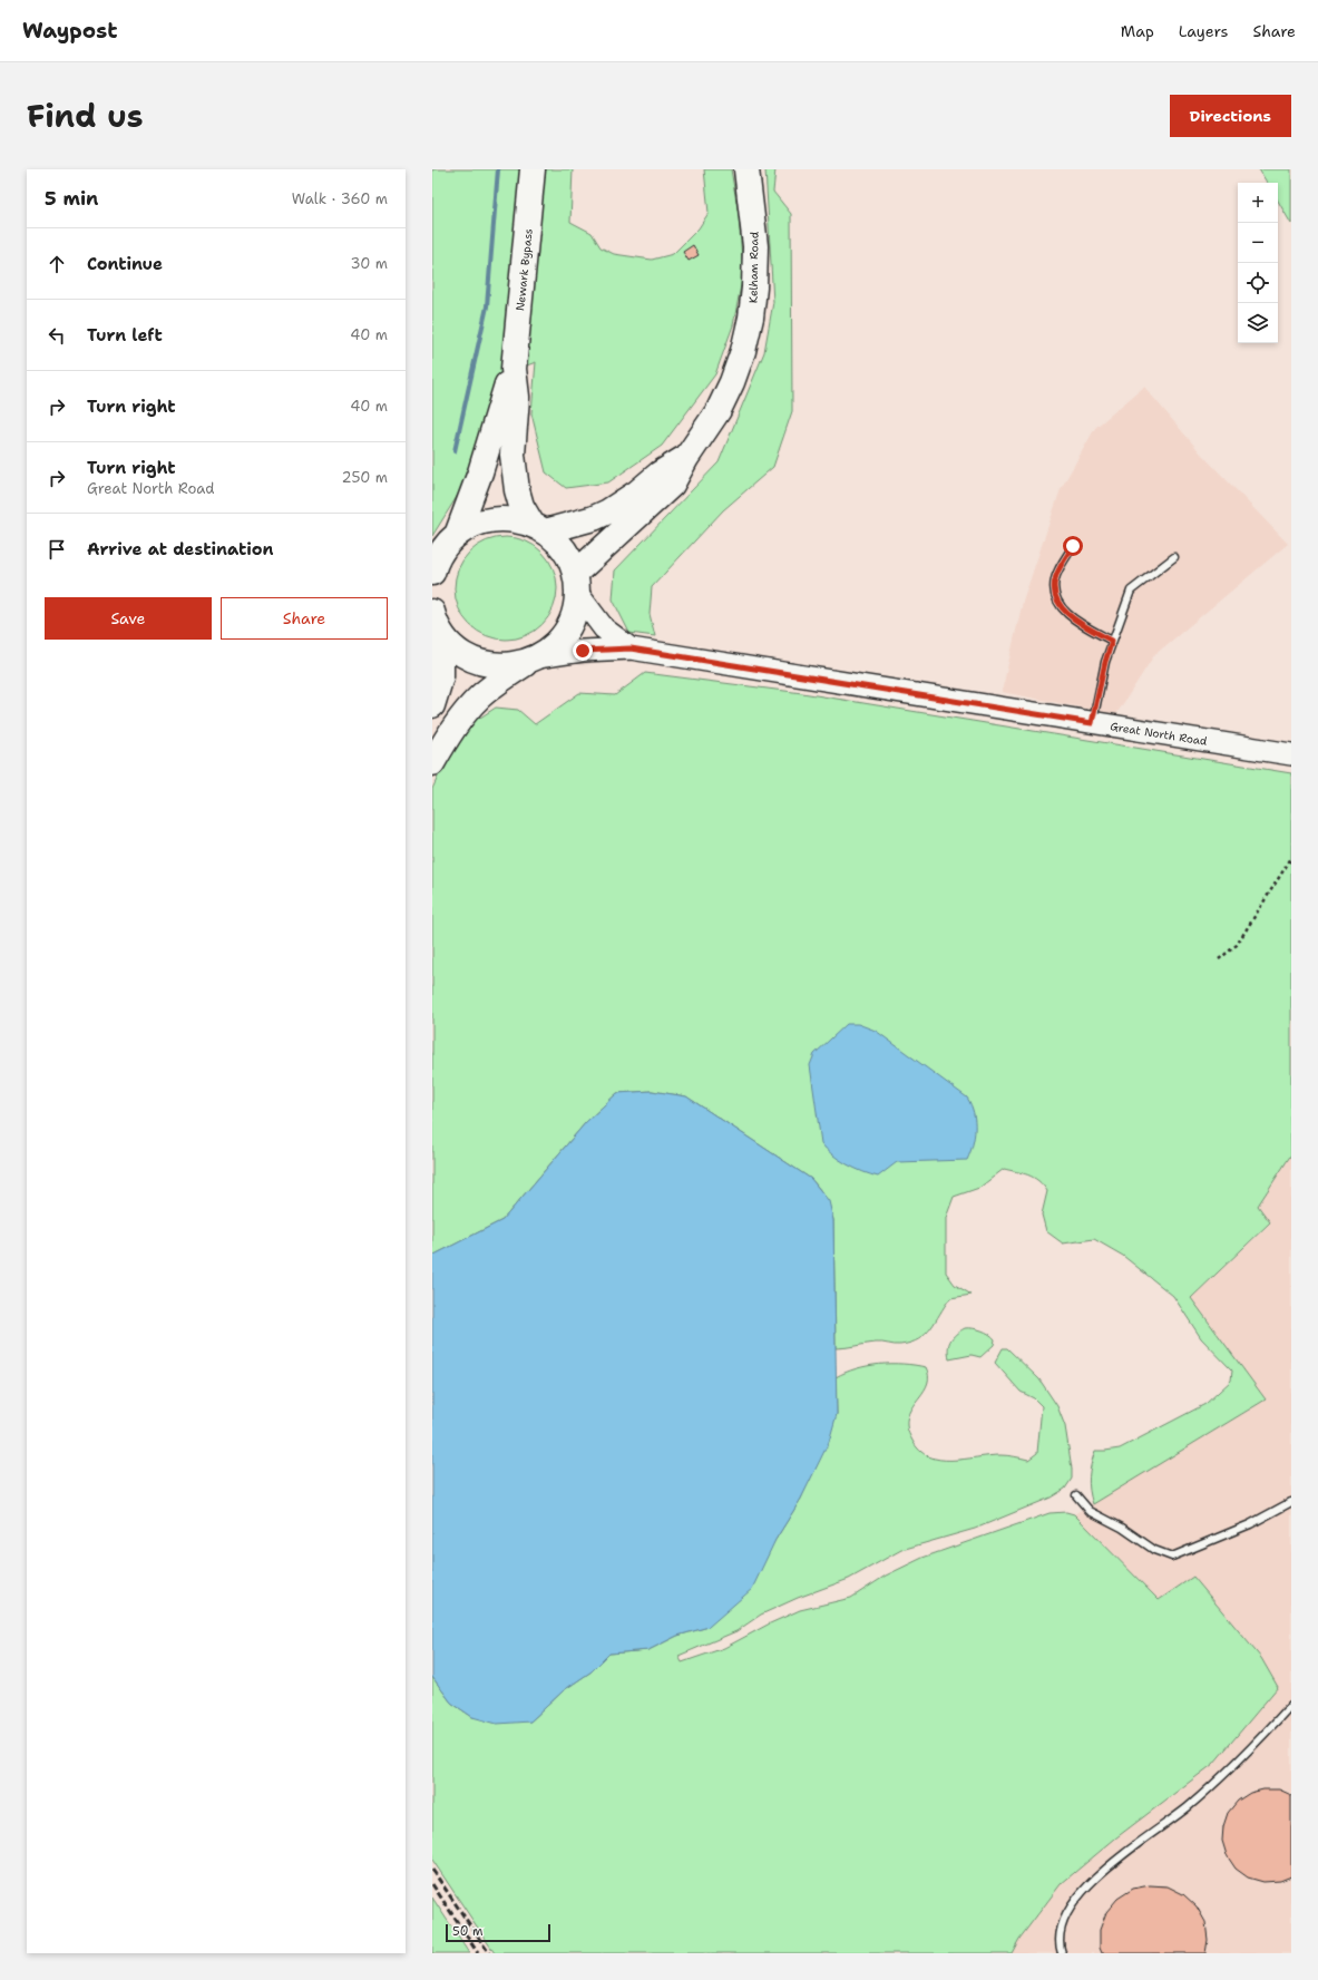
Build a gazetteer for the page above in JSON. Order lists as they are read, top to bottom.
{
  "streets": {
    "highway": ["Kelham Road", "Newark Bypass"],
    "main road": ["Great North Road"]
  },
  "crossings": [
    ["Kelham Road", "Newark Bypass"],
    ["Kelham Road", "Great North Road"]
  ],
  "scale_bar": "50 m",
  "page": {
    "header": "Waypost",
    "nav": ["Map", "Layers", "Share"],
    "title": "Find us",
    "buttons": [
      "Directions",
      ["Save", "Share"]
    ],
    "heading": ["5 min", "Walk · 360 m"],
    "map_buttons": ["+", "−"],
    "list": [
      ["Continue", "30 m"],
      ["Turn left", "40 m"],
      ["Turn right", "40 m"],
      ["Turn right", "Great North Road", "250 m"],
      "Arrive at destination"
    ],
    "scale": "50 m"
  }
}
